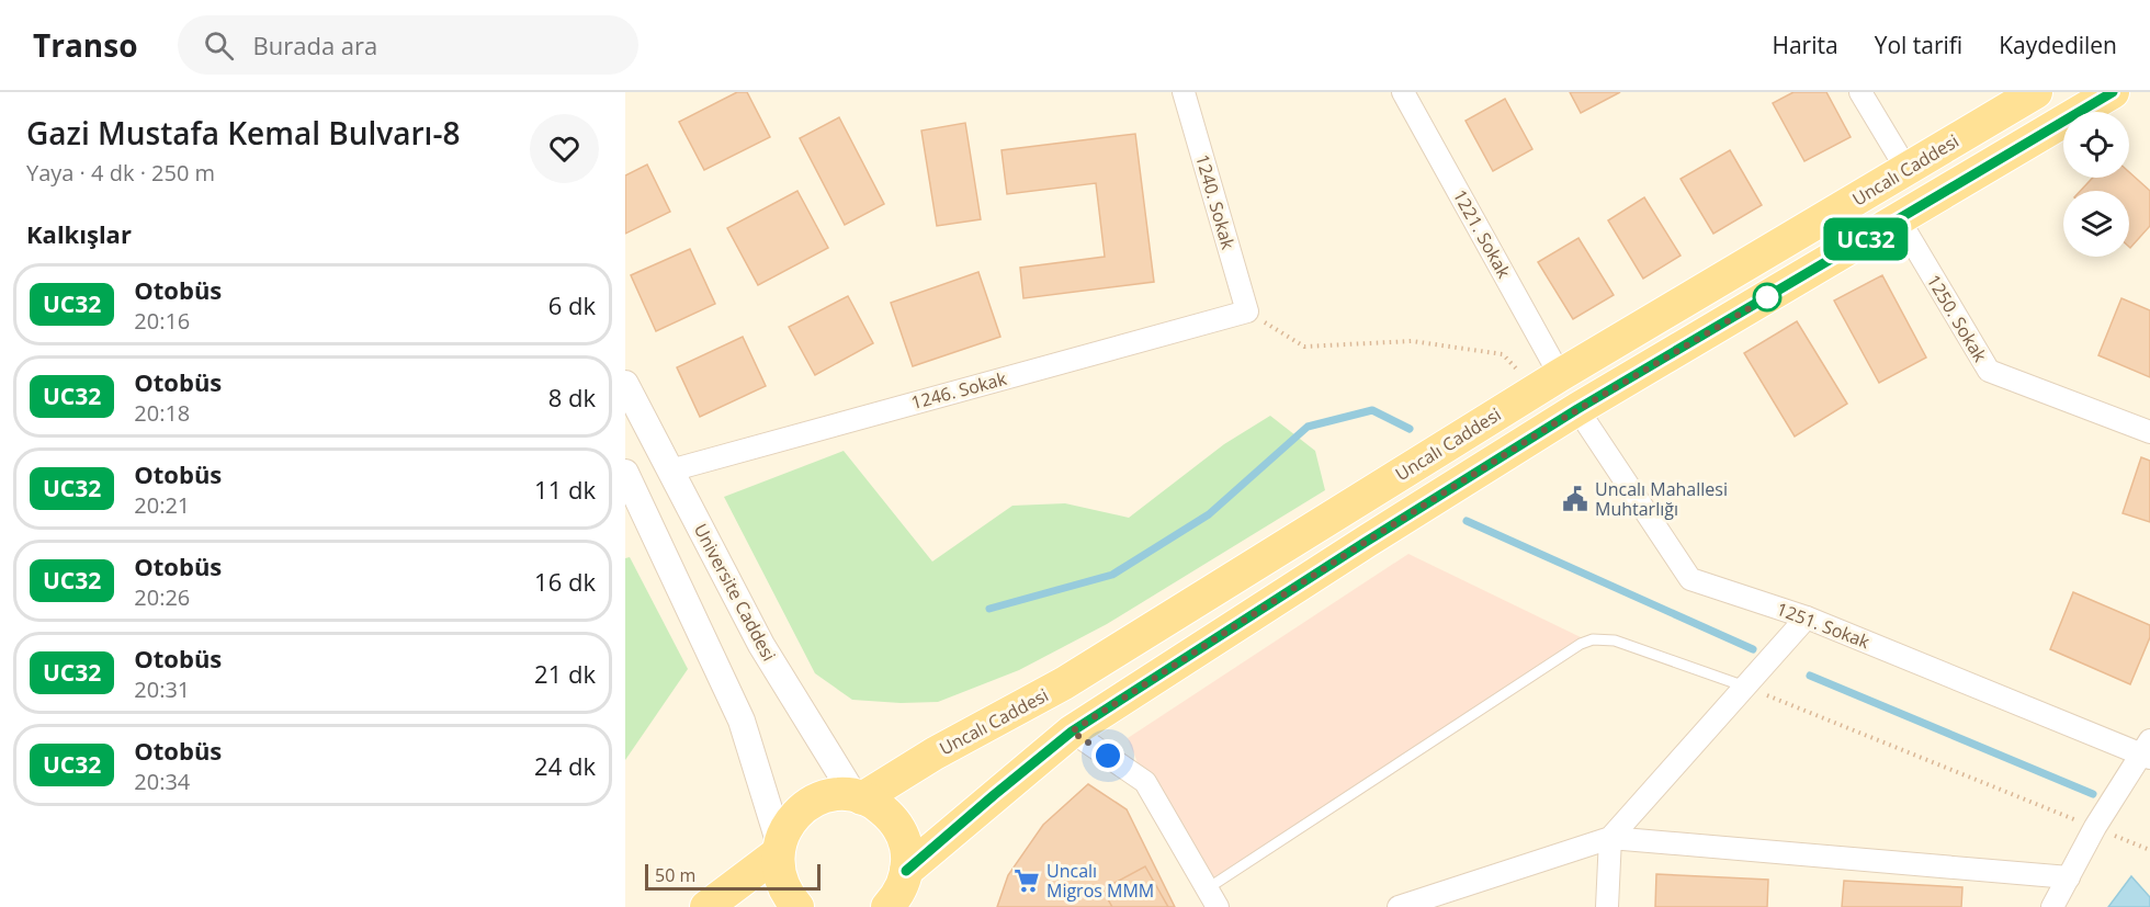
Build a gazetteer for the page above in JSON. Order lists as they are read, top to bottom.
{
  "streets": {
    "main road": ["Uncalı Caddesi"],
    "street": [
      "1240. Sokak",
      "1221. Sokak",
      "1250. Sokak",
      "1246. Sokak",
      "Universite Caddesi",
      "1251. Sokak"
    ]
  },
  "crossings": [
    ["Uncalı Caddesi", "1221. Sokak"],
    ["Uncalı Caddesi", "Universite Caddesi"],
    ["1240. Sokak", "1246. Sokak"],
    ["1246. Sokak", "Universite Caddesi"]
  ],
  "places": {
    "public building": ["Uncalı Mahallesi Muhtarlığı"],
    "supermarket": ["Uncalı Migros MMM"]
  },
  "lines": ["bus line UC32"],
  "scale_bar": "50 m",
  "page": {
    "header": "Transo",
    "search": "Burada ara",
    "nav": ["Harita", "Yol tarifi", "Kaydedilen"],
    "heading": [
      ["Gazi Mustafa Kemal Bulvarı-8", "Yaya · 4 dk · 250 m"],
      "Kalkışlar"
    ],
    "on_map": "UC32",
    "list": [
      {
        "mark": "UC32",
        "name": "Otobüs",
        "note": "20:16",
        "value": "6 dk"
      },
      {
        "mark": "UC32",
        "name": "Otobüs",
        "note": "20:18",
        "value": "8 dk"
      },
      {
        "mark": "UC32",
        "name": "Otobüs",
        "note": "20:21",
        "value": "11 dk"
      },
      {
        "mark": "UC32",
        "name": "Otobüs",
        "note": "20:26",
        "value": "16 dk"
      },
      {
        "mark": "UC32",
        "name": "Otobüs",
        "note": "20:31",
        "value": "21 dk"
      },
      {
        "mark": "UC32",
        "name": "Otobüs",
        "note": "20:34",
        "value": "24 dk"
      }
    ],
    "scale": "50 m"
  }
}
